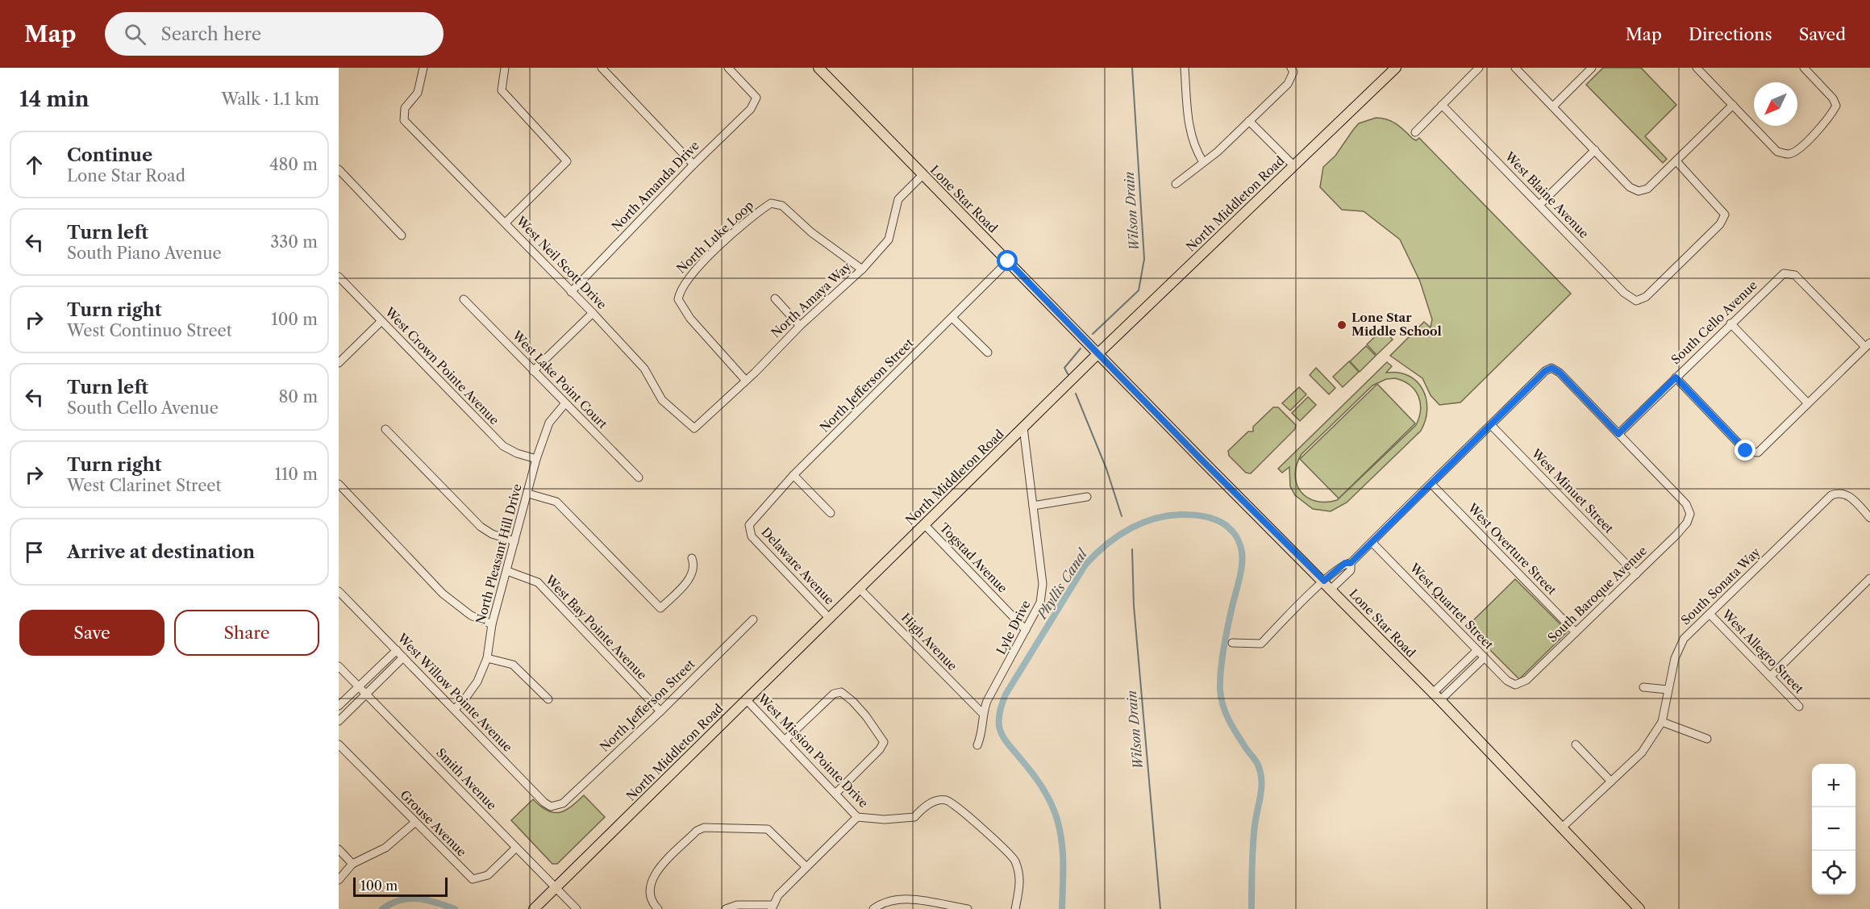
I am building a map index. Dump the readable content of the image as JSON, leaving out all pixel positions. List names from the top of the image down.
{
  "streets": {
    "main road": ["Lone Star Road", "North Middleton Road"],
    "street": [
      "North Amanda Drive",
      "West Blaine Avenue",
      "North Luke Loop",
      "West Neil Scott Drive",
      "North Amaya Way",
      "South Cello Avenue",
      "West Crown Pointe Avenue",
      "West Lake Point Court",
      "North Jefferson Street",
      "West Minuet Street",
      "West Overture Street",
      "North Pleasant Hill Drive",
      "Togstad Avenue",
      "Delaware Avenue",
      "South Sonata Way",
      "South Baroque Avenue",
      "West Quartet Street",
      "West Bay Pointe Avenue",
      "Lyle Drive",
      "High Avenue",
      "West Allegro Street",
      "West Willow Pointe Avenue",
      "West Mission Pointe Drive",
      "Smith Avenue",
      "Grouse Avenue"
    ]
  },
  "crossings": [
    ["North Amanda Drive", "West Neil Scott Drive"],
    ["Lone Star Road", "North Middleton Road"],
    ["Lone Star Road", "North Amaya Way"],
    ["Lone Star Road", "North Jefferson Street"],
    ["Lone Star Road", "South Sonata Way"],
    ["North Middleton Road", "Togstad Avenue"],
    ["North Middleton Road", "Delaware Avenue"],
    ["North Middleton Road", "Lyle Drive"],
    ["North Middleton Road", "High Avenue"],
    ["North Middleton Road", "West Mission Pointe Drive"],
    ["North Middleton Road", "Smith Avenue"],
    ["North Luke Loop", "North Amaya Way"],
    ["West Neil Scott Drive", "North Amaya Way"],
    ["South Cello Avenue", "South Baroque Avenue"],
    ["West Crown Pointe Avenue", "North Pleasant Hill Drive"],
    ["West Lake Point Court", "North Pleasant Hill Drive"],
    ["North Jefferson Street", "Delaware Avenue"],
    ["North Jefferson Street", "West Bay Pointe Avenue"],
    ["North Jefferson Street", "West Willow Pointe Avenue"],
    ["West Minuet Street", "South Baroque Avenue"],
    ["West Overture Street", "South Baroque Avenue"],
    ["North Pleasant Hill Drive", "West Bay Pointe Avenue"],
    ["North Pleasant Hill Drive", "West Willow Pointe Avenue"],
    ["Togstad Avenue", "Lyle Drive"],
    ["South Sonata Way", "West Allegro Street"],
    ["South Baroque Avenue", "West Quartet Street"],
    ["Lyle Drive", "High Avenue"],
    ["Smith Avenue", "Grouse Avenue"]
  ],
  "water": ["Wilson Drain", "Phyllis Canal"],
  "places": ["Lone Star Middle School"],
  "scale_bar": "100 m",
  "north": "bottom left",
  "page": {
    "header": "Map",
    "search": "Search here",
    "nav": ["Map", "Directions", "Saved"],
    "heading": ["14 min", "Walk · 1.1 km"],
    "list": [
      ["Continue", "Lone Star Road", "480 m"],
      ["Turn left", "South Piano Avenue", "330 m"],
      ["Turn right", "West Continuo Street", "100 m"],
      ["Turn left", "South Cello Avenue", "80 m"],
      ["Turn right", "West Clarinet Street", "110 m"],
      "Arrive at destination"
    ],
    "buttons": ["Save", "Share"],
    "map_buttons": ["+", "−"],
    "scale": "100 m"
  }
}
